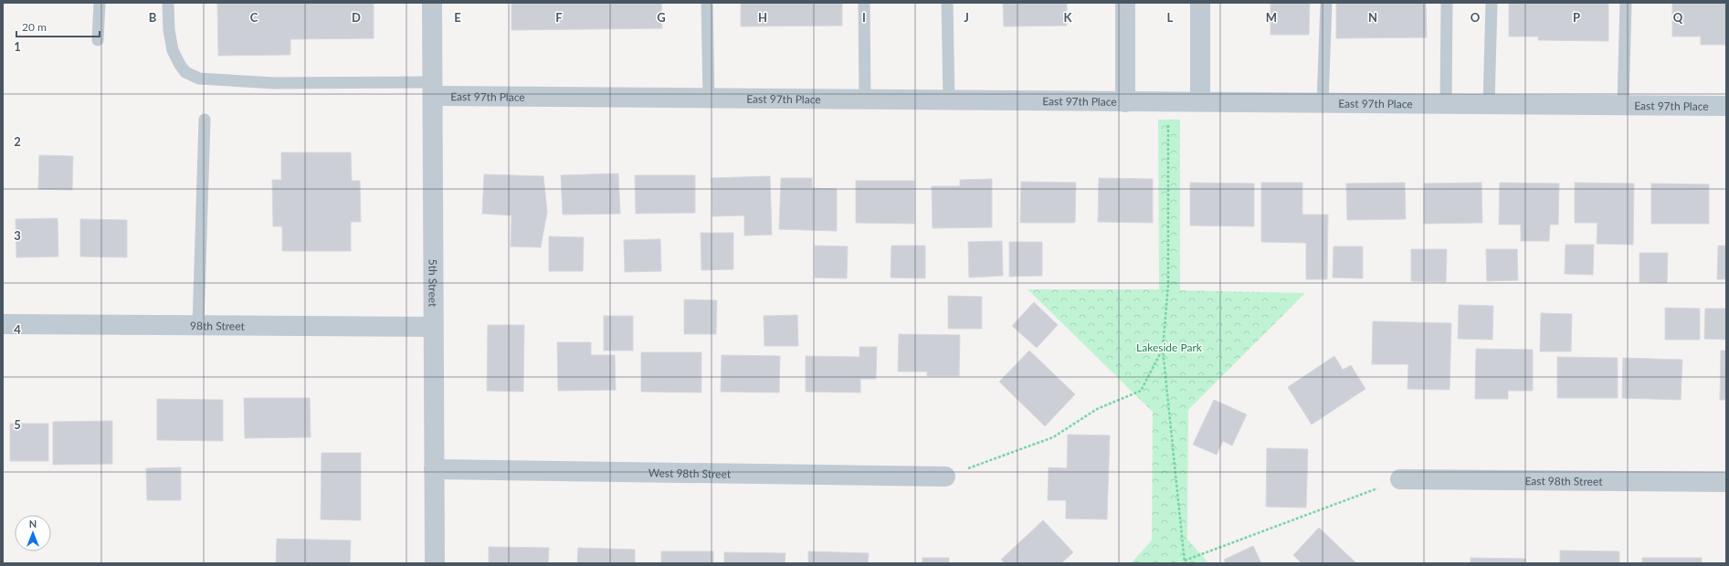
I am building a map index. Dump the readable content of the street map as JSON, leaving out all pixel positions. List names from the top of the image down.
{
  "streets": {
    "street": [
      "East 97th Place",
      "5th Street",
      "98th Street",
      "West 98th Street",
      "East 98th Street"
    ]
  },
  "crossings": [
    ["East 97th Place", "5th Street"],
    ["5th Street", "98th Street"],
    ["5th Street", "West 98th Street"]
  ],
  "parks": ["Lakeside Park"],
  "scale_bar": "20 m",
  "north": "top",
  "grid": {
    "columns": [
      "B",
      "C",
      "D",
      "E",
      "F",
      "G",
      "H",
      "I",
      "J",
      "K",
      "L",
      "M",
      "N",
      "O",
      "P",
      "Q"
    ],
    "rows": [
      "1",
      "2",
      "3",
      "4",
      "5"
    ]
  }
}
